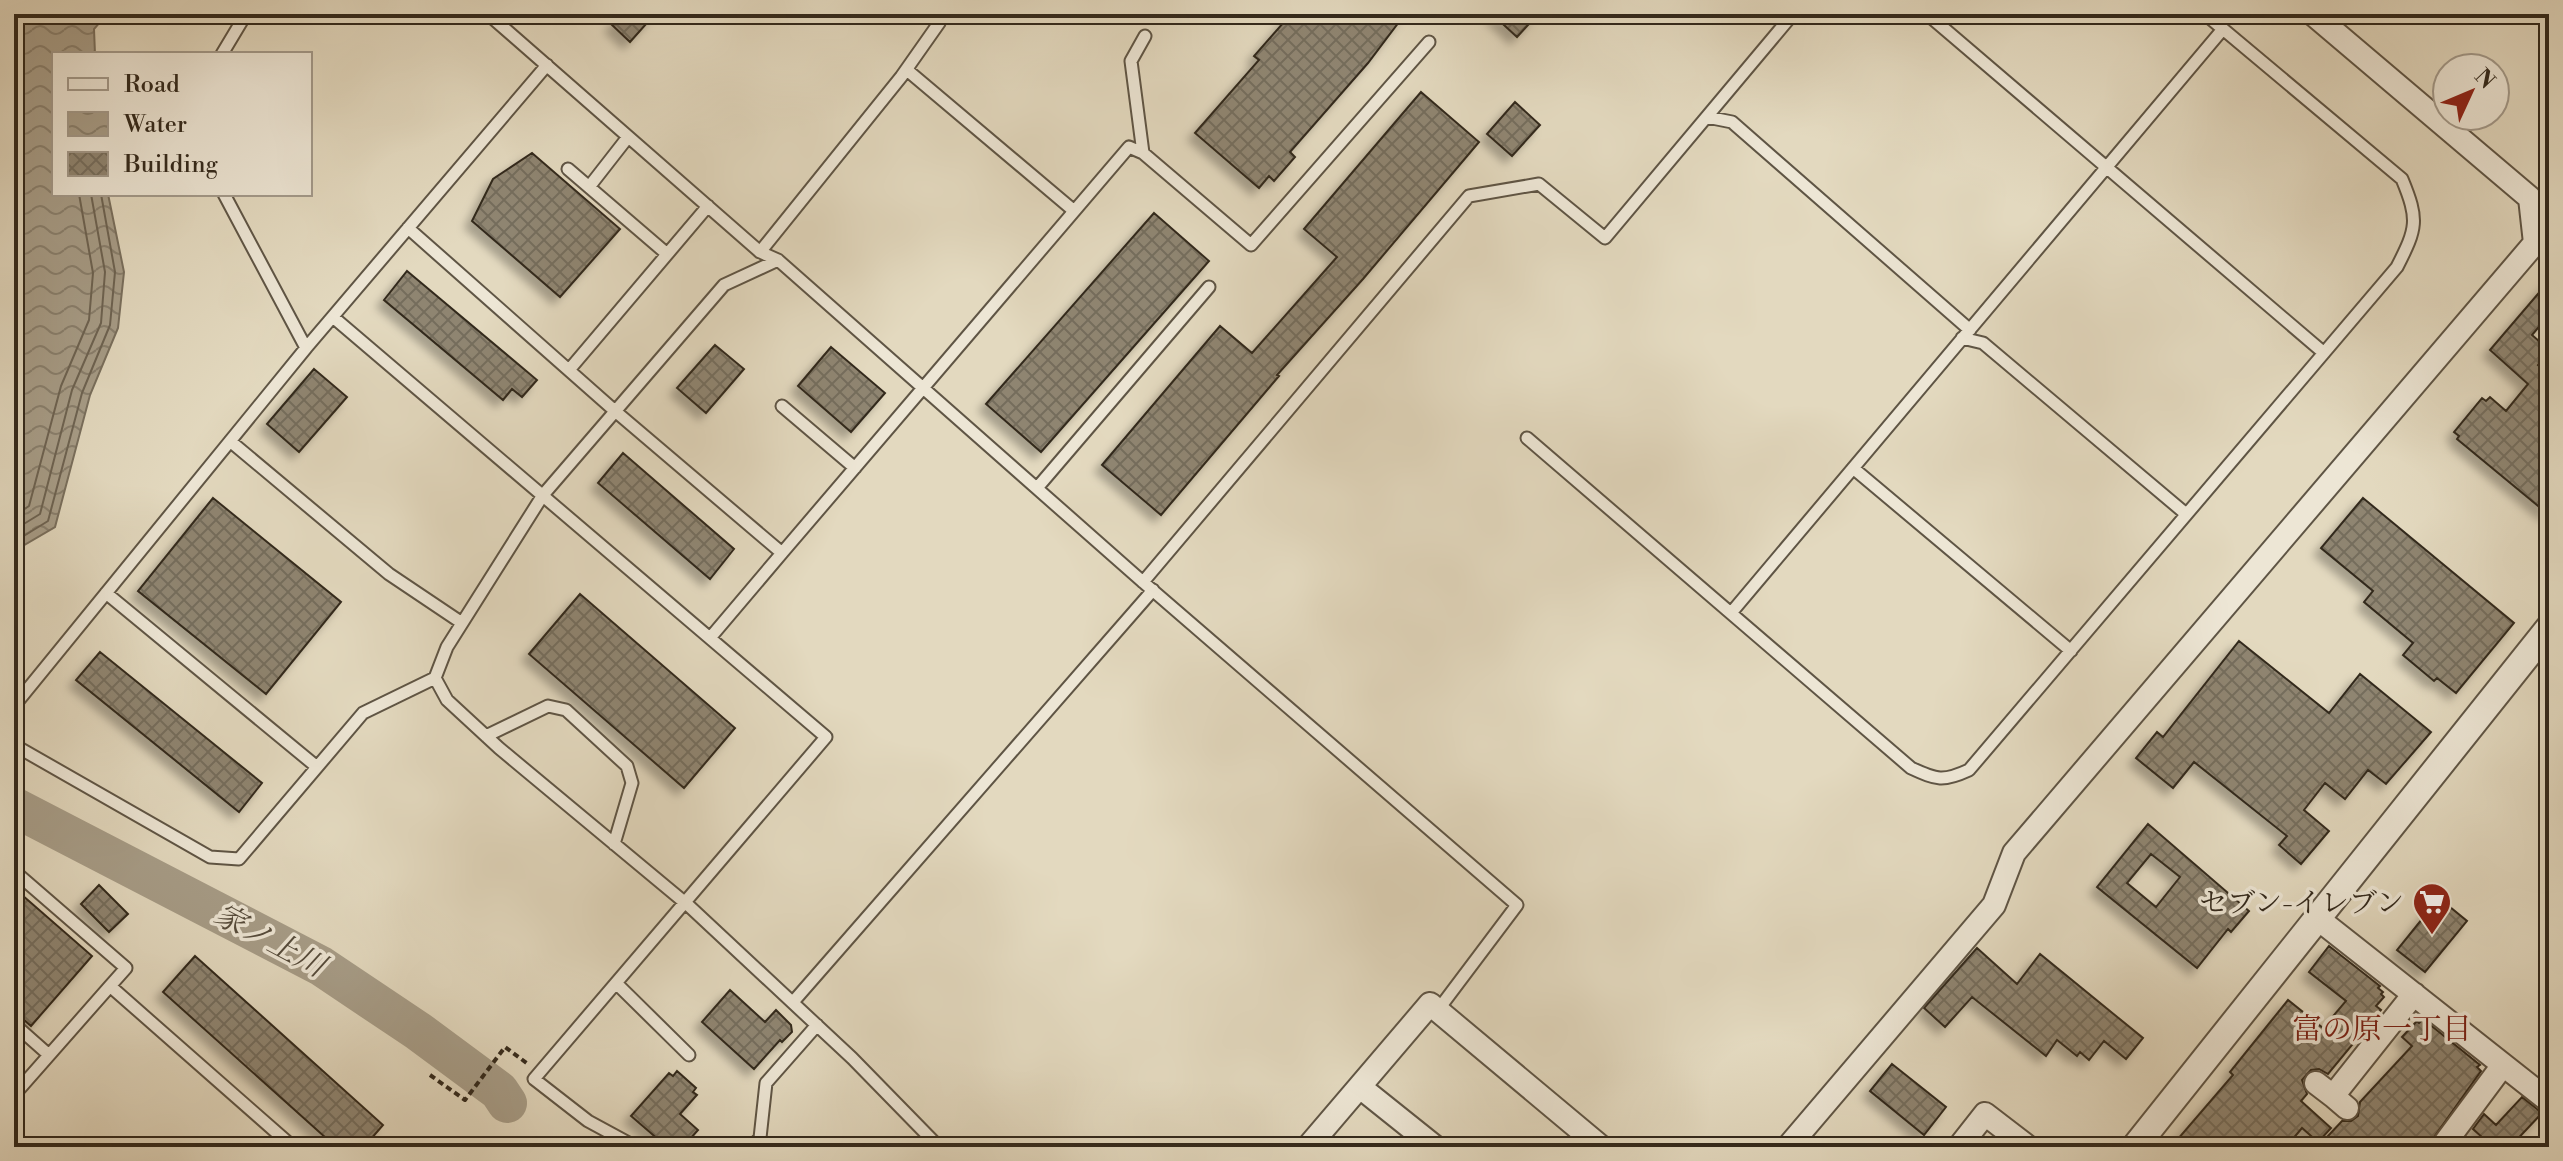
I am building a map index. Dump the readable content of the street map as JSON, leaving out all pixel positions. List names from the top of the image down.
{
  "districts": ["富の原一丁目"],
  "water": ["家ノ上川"],
  "places": {
    "supermarket": ["セブン-イレブン"]
  },
  "legend": ["Road", "Water", "Building"],
  "north": "top right"
}
